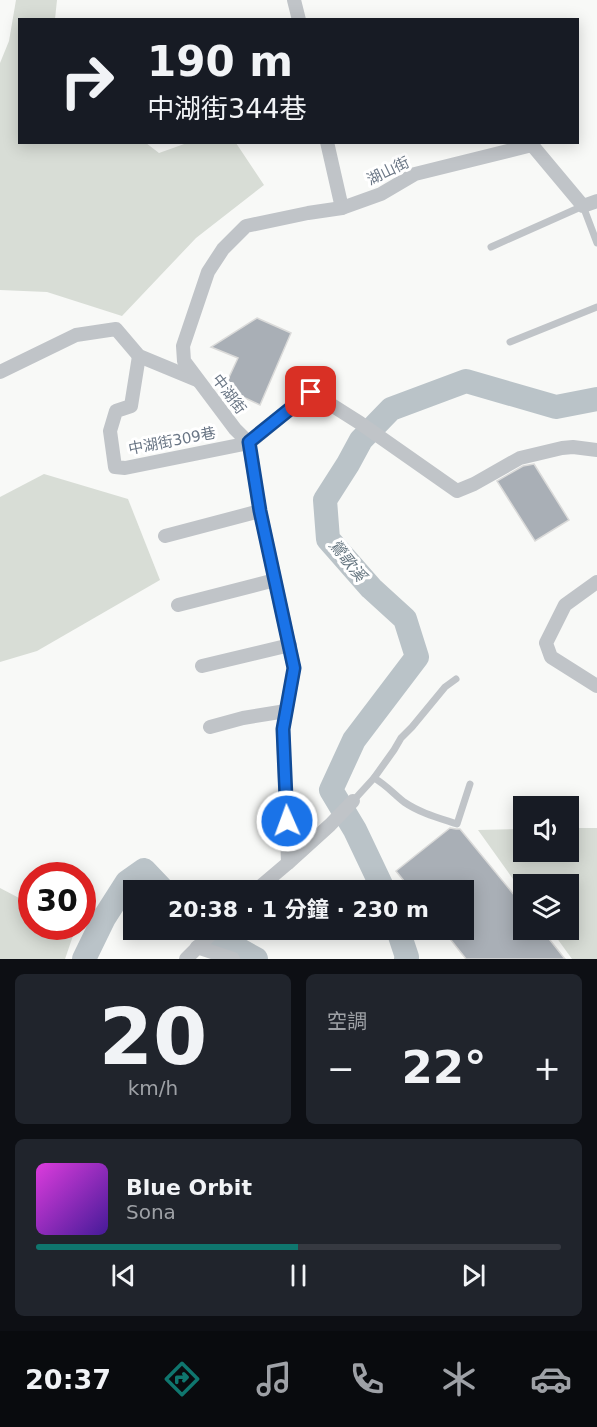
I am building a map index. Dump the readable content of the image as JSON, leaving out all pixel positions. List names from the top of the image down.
{
  "streets": {
    "street": ["湖山街", "中湖街", "中湖街309巷"]
  },
  "crossings": [
    ["湖山街", "中湖街"],
    ["中湖街", "中湖街309巷"]
  ],
  "water": ["鶯歌溪"],
  "page": {
    "turn": ["190 m", "中湖街344巷"],
    "limit": "30",
    "trip": "20:38 · 1 分鐘 · 230 m",
    "tile": [
      ["20", "km/h"],
      "空調"
    ],
    "heat": ["−", "22°", "+"],
    "song": ["Blue Orbit", "Sona"],
    "tabs": "20:37"
  }
}
